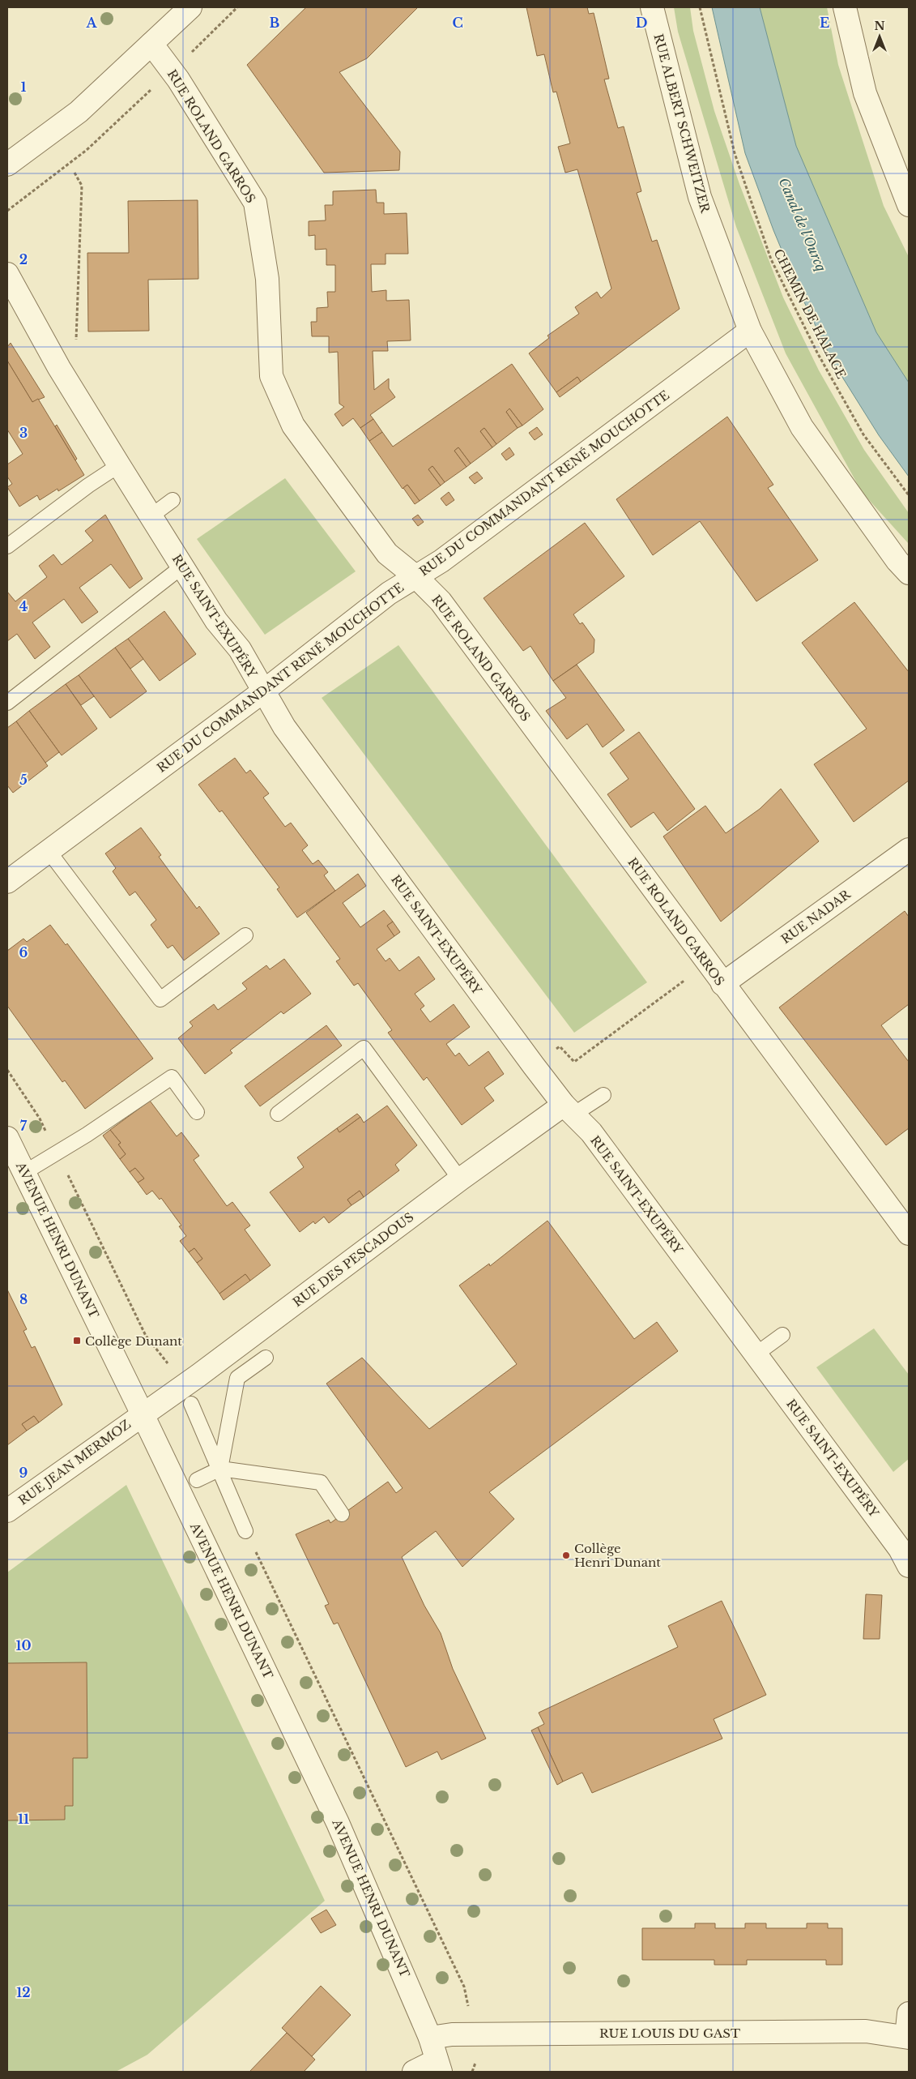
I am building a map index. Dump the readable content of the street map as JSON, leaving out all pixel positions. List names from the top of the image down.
{
  "streets": {
    "street": [
      "RUE ALBERT SCHWEITZER",
      "RUE ROLAND GARROS",
      "RUE DU COMMANDANT RENÉ MOUCHOTTE",
      "RUE SAINT-EXUPÉRY",
      "RUE NADAR",
      "AVENUE HENRI DUNANT",
      "RUE DES PESCADOUS",
      "RUE JEAN MERMOZ",
      "RUE LOUIS DU GAST"
    ],
    "path": ["CHEMIN DE HALAGE"]
  },
  "crossings": [
    ["RUE ALBERT SCHWEITZER", "RUE DU COMMANDANT RENÉ MOUCHOTTE"],
    ["RUE ROLAND GARROS", "RUE DU COMMANDANT RENÉ MOUCHOTTE"],
    ["RUE ROLAND GARROS", "RUE NADAR"],
    ["RUE DU COMMANDANT RENÉ MOUCHOTTE", "RUE SAINT-EXUPÉRY"],
    ["RUE SAINT-EXUPÉRY", "RUE DES PESCADOUS"],
    ["AVENUE HENRI DUNANT", "RUE DES PESCADOUS"],
    ["AVENUE HENRI DUNANT", "RUE JEAN MERMOZ"],
    ["AVENUE HENRI DUNANT", "RUE LOUIS DU GAST"],
    ["RUE DES PESCADOUS", "RUE JEAN MERMOZ"]
  ],
  "water": ["Canal de l'Ourcq"],
  "places": {
    "transit": ["Collège Dunant"],
    "other": ["Collège Henri Dunant"]
  },
  "north": "top",
  "grid": {
    "columns": [
      "A",
      "B",
      "C",
      "D",
      "E"
    ],
    "rows": [
      "1",
      "2",
      "3",
      "4",
      "5",
      "6",
      "7",
      "8",
      "9",
      "10",
      "11",
      "12"
    ]
  }
}
